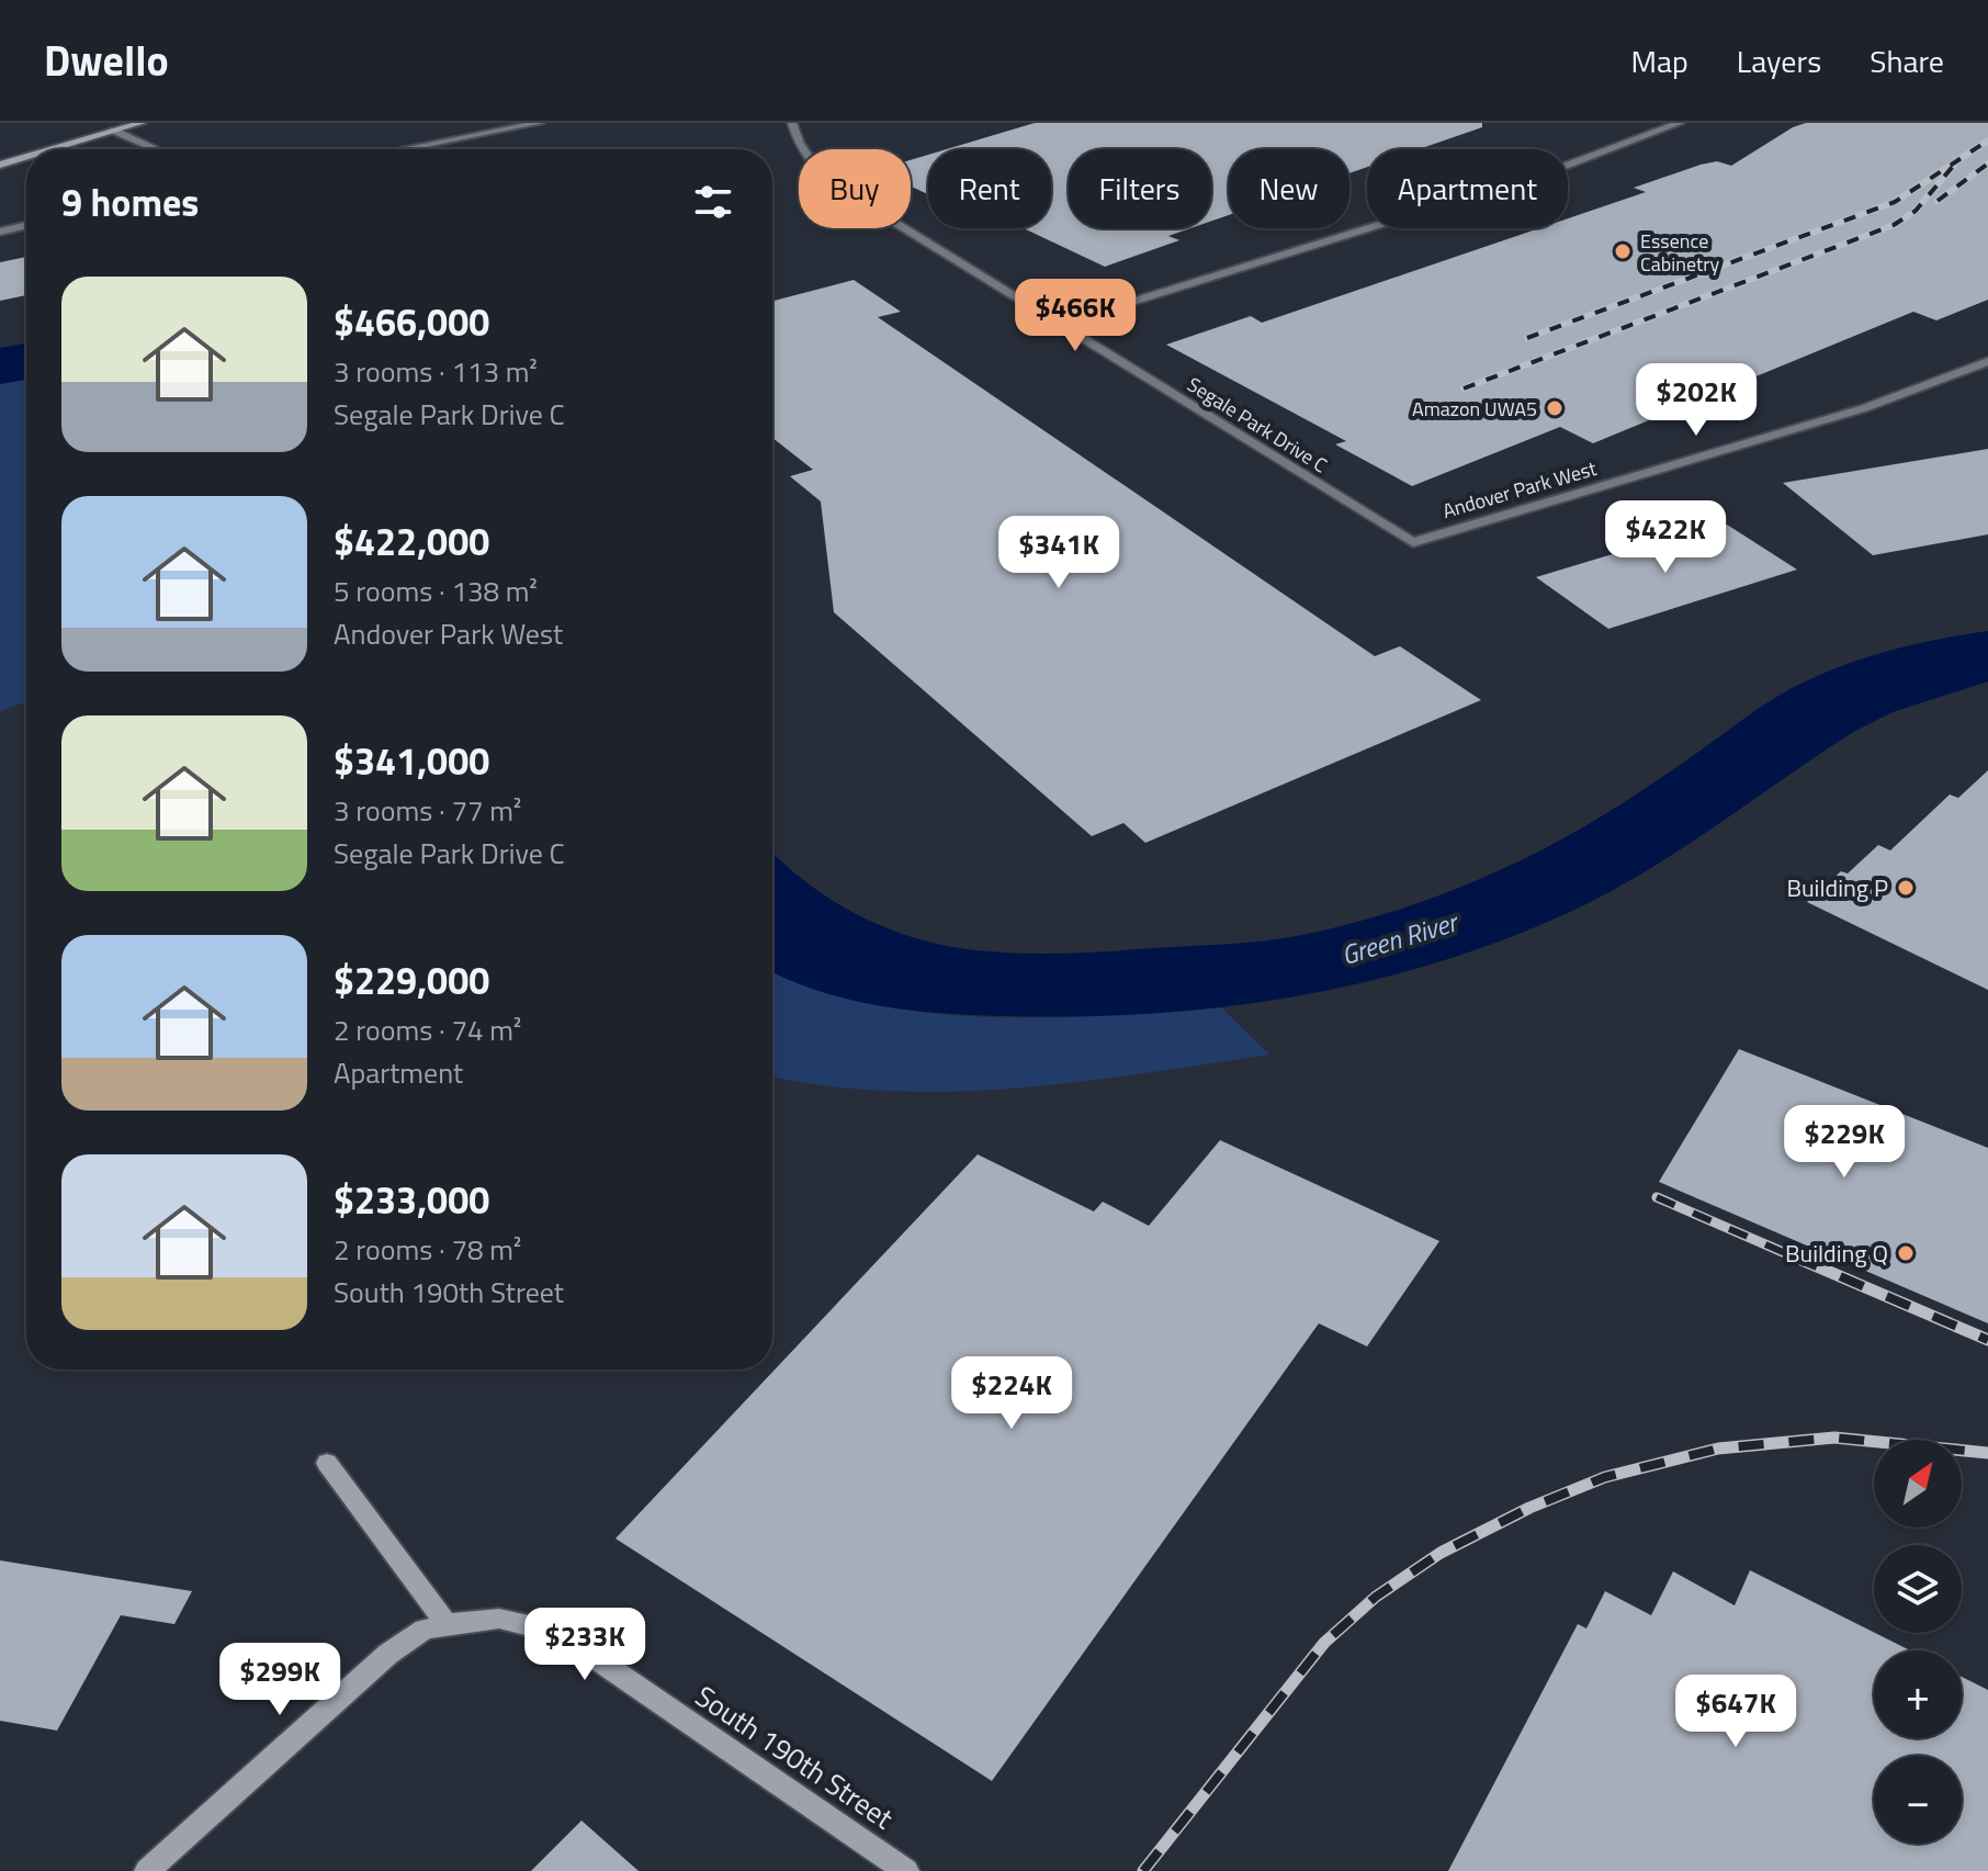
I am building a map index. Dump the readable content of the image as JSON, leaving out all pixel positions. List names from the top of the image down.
{
  "streets": {
    "street": ["Segale Park Drive C", "Andover Park West", "South 190th Street"]
  },
  "crossings": [
    ["Segale Park Drive C", "Andover Park West"]
  ],
  "water": ["Green River"],
  "places": [
    "Essence Cabinetry",
    "Amazon UWA5",
    "Building P",
    "Building Q"
  ],
  "north": "top right",
  "page": {
    "header": "Dwello",
    "nav": ["Map", "Layers", "Share"],
    "chip": [
      "Buy",
      "Rent",
      "Filters",
      "New",
      "Apartment"
    ],
    "heading": "9 homes",
    "list": [
      {
        "name": "$466,000",
        "note": "3 rooms · 113 m² · Segale Park Drive C"
      },
      {
        "name": "$422,000",
        "note": "5 rooms · 138 m² · Andover Park West"
      },
      {
        "name": "$341,000",
        "note": "3 rooms · 77 m² · Segale Park Drive C"
      },
      {
        "name": "$229,000",
        "note": "2 rooms · 74 m² · Apartment"
      },
      {
        "name": "$233,000",
        "note": "2 rooms · 78 m² · South 190th Street"
      }
    ],
    "price": [
      "$466K",
      "$202K",
      "$422K",
      "$341K",
      "$229K",
      "$224K",
      "$233K",
      "$299K",
      "$647K"
    ],
    "map_buttons": ["+", "−"]
  }
}
